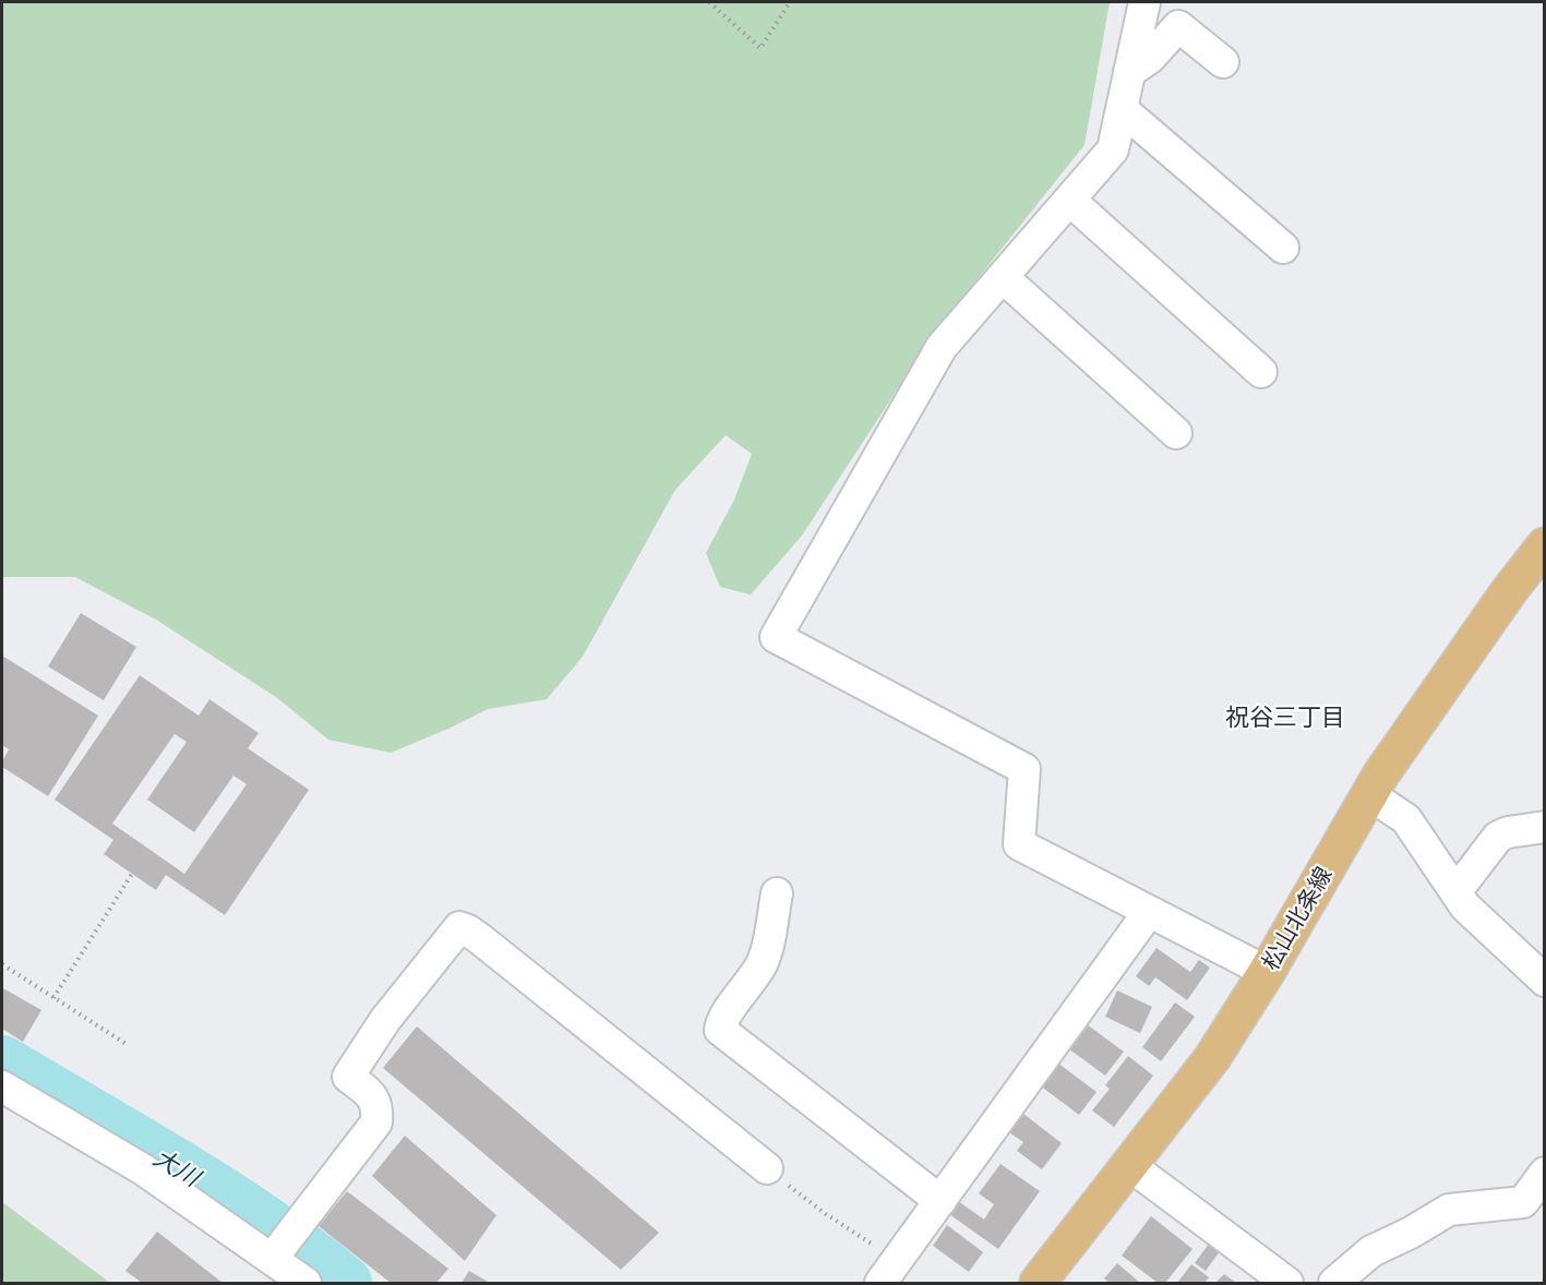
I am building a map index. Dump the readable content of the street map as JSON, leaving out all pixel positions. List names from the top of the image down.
{
  "streets": {
    "main road": ["松山北条線"]
  },
  "districts": ["祝谷三丁目"],
  "water": ["大川"]
}
